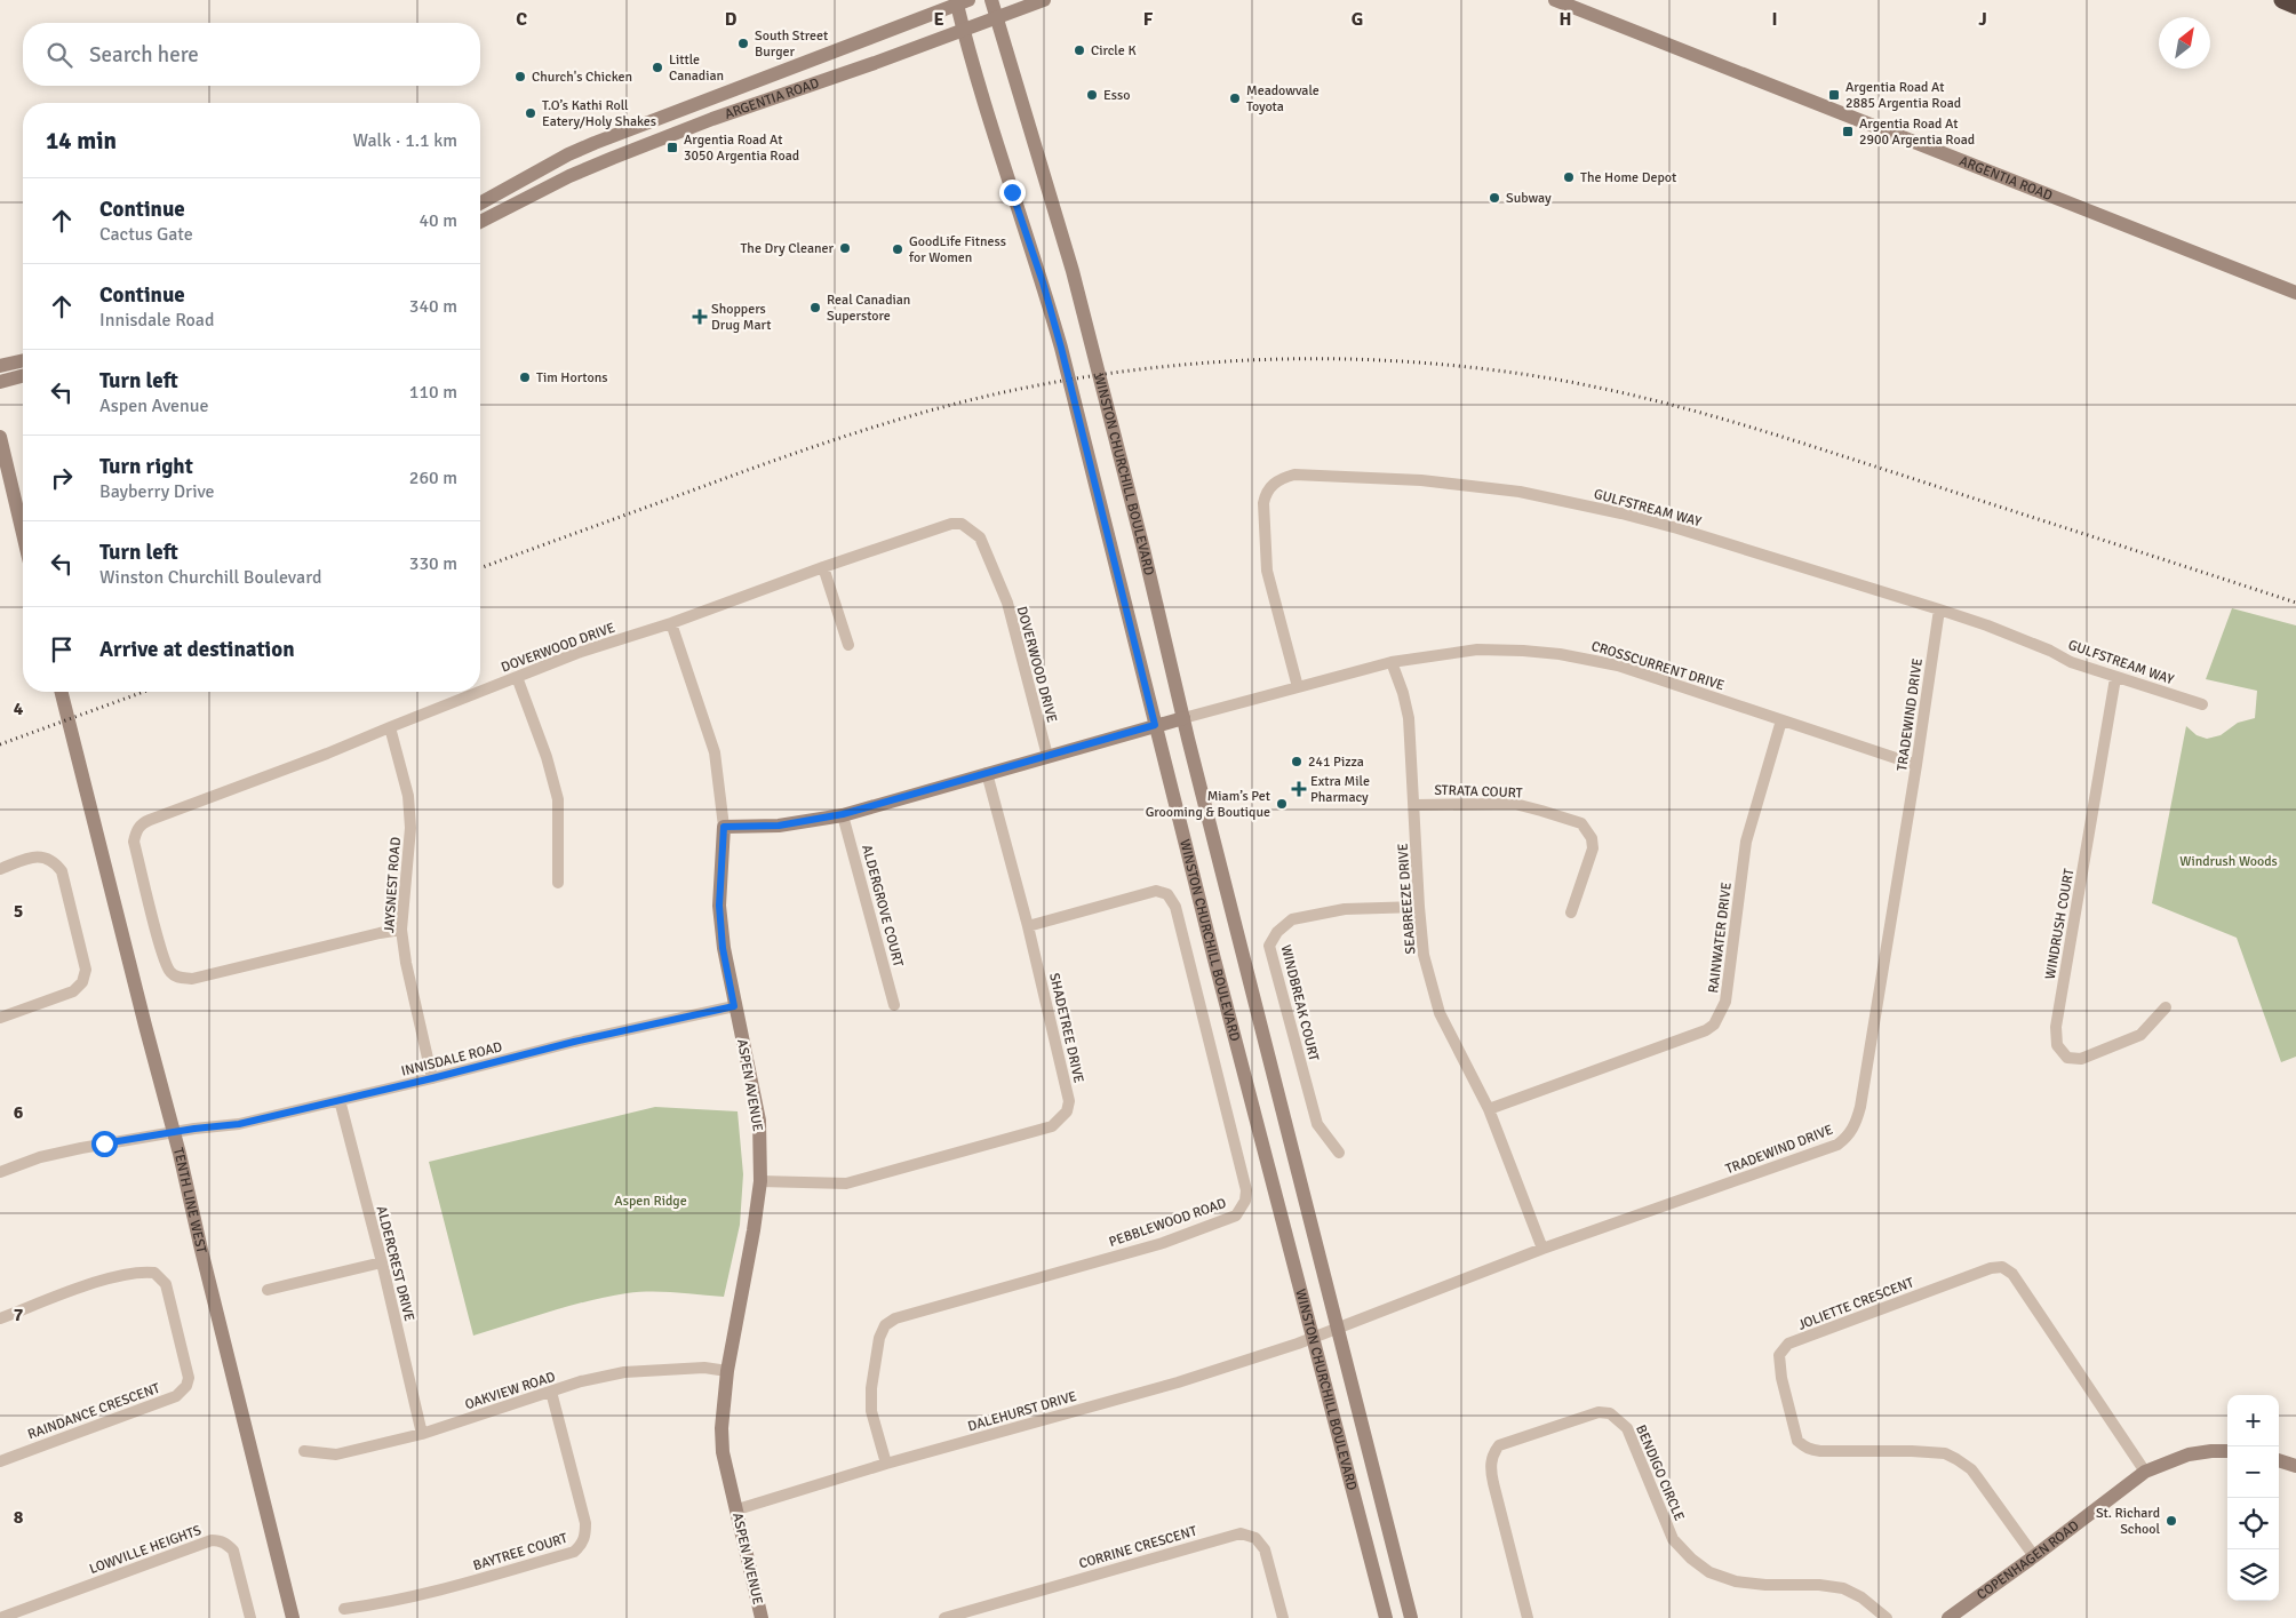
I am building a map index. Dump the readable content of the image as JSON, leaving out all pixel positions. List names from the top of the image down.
{
  "streets": {
    "street": [
      "ARGENTIA ROAD",
      "WINSTON CHURCHILL BOULEVARD",
      "GULFSTREAM WAY",
      "DOVERWOOD DRIVE",
      "CROSSCURRENT DRIVE",
      "TRADEWIND DRIVE",
      "STRATA COURT",
      "JAYSNEST ROAD",
      "SEABREEZE DRIVE",
      "ALDERGROVE COURT",
      "WINDRUSH COURT",
      "RAINWATER DRIVE",
      "WINDBREAK COURT",
      "SHADETREE DRIVE",
      "INNISDALE ROAD",
      "ASPEN AVENUE",
      "TENTH LINE WEST",
      "PEBBLEWOOD ROAD",
      "ALDERCREST DRIVE",
      "JOLIETTE CRESCENT",
      "OAKVIEW ROAD",
      "RAINDANCE CRESCENT",
      "DALEHURST DRIVE",
      "BENDIGO CIRCLE",
      "CORRINE CRESCENT",
      "LOWVILLE HEIGHTS",
      "BAYTREE COURT",
      "COPENHAGEN ROAD"
    ]
  },
  "crossings": [
    ["ARGENTIA ROAD", "WINSTON CHURCHILL BOULEVARD"],
    ["WINSTON CHURCHILL BOULEVARD", "CROSSCURRENT DRIVE"],
    ["WINSTON CHURCHILL BOULEVARD", "TRADEWIND DRIVE"],
    ["WINSTON CHURCHILL BOULEVARD", "DALEHURST DRIVE"],
    ["GULFSTREAM WAY", "CROSSCURRENT DRIVE"],
    ["GULFSTREAM WAY", "TRADEWIND DRIVE"],
    ["GULFSTREAM WAY", "WINDRUSH COURT"],
    ["DOVERWOOD DRIVE", "JAYSNEST ROAD"],
    ["DOVERWOOD DRIVE", "ASPEN AVENUE"],
    ["CROSSCURRENT DRIVE", "TRADEWIND DRIVE"],
    ["CROSSCURRENT DRIVE", "SEABREEZE DRIVE"],
    ["CROSSCURRENT DRIVE", "RAINWATER DRIVE"],
    ["TRADEWIND DRIVE", "SEABREEZE DRIVE"],
    ["TRADEWIND DRIVE", "DALEHURST DRIVE"],
    ["STRATA COURT", "SEABREEZE DRIVE"],
    ["JAYSNEST ROAD", "INNISDALE ROAD"],
    ["SEABREEZE DRIVE", "RAINWATER DRIVE"],
    ["SEABREEZE DRIVE", "WINDBREAK COURT"],
    ["SHADETREE DRIVE", "ASPEN AVENUE"],
    ["SHADETREE DRIVE", "PEBBLEWOOD ROAD"],
    ["INNISDALE ROAD", "ASPEN AVENUE"],
    ["INNISDALE ROAD", "TENTH LINE WEST"],
    ["INNISDALE ROAD", "ALDERCREST DRIVE"],
    ["ASPEN AVENUE", "OAKVIEW ROAD"],
    ["ASPEN AVENUE", "DALEHURST DRIVE"],
    ["PEBBLEWOOD ROAD", "DALEHURST DRIVE"],
    ["ALDERCREST DRIVE", "OAKVIEW ROAD"],
    ["JOLIETTE CRESCENT", "COPENHAGEN ROAD"],
    ["OAKVIEW ROAD", "BAYTREE COURT"]
  ],
  "parks": ["Windrush Woods", "Aspen Ridge"],
  "places": {
    "other": [
      "South Street Burger",
      "Circle K",
      "Little Canadian",
      "Church's Chicken",
      "Esso",
      "Meadowvale Toyota",
      "T.O’s Kathi Roll Eatery/Holy Shakes",
      "The Home Depot",
      "Subway",
      "The Dry Cleaner",
      "GoodLife Fitness for Women",
      "Real Canadian Superstore",
      "Tim Hortons",
      "241 Pizza",
      "Miam’s Pet Grooming & Boutique",
      "St. Richard School"
    ],
    "transit": ["Argentia Road At 2885 Argentia Road", "Argentia Road At 2900 Argentia Road", "Argentia Road At 3050 Argentia Road"],
    "health": ["Shoppers Drug Mart", "Extra Mile Pharmacy"]
  },
  "north": "top right",
  "page": {
    "search": "Search here",
    "heading": ["14 min", "Walk · 1.1 km"],
    "list": [
      ["Continue", "Cactus Gate", "40 m"],
      ["Continue", "Innisdale Road", "340 m"],
      ["Turn left", "Aspen Avenue", "110 m"],
      ["Turn right", "Bayberry Drive", "260 m"],
      ["Turn left", "Winston Churchill Boulevard", "330 m"],
      "Arrive at destination"
    ],
    "map_buttons": ["+", "−"]
  },
  "grid": {
    "columns": [
      "C",
      "D",
      "E",
      "F",
      "G",
      "H",
      "I",
      "J"
    ],
    "rows": [
      "4",
      "5",
      "6",
      "7",
      "8"
    ]
  }
}
